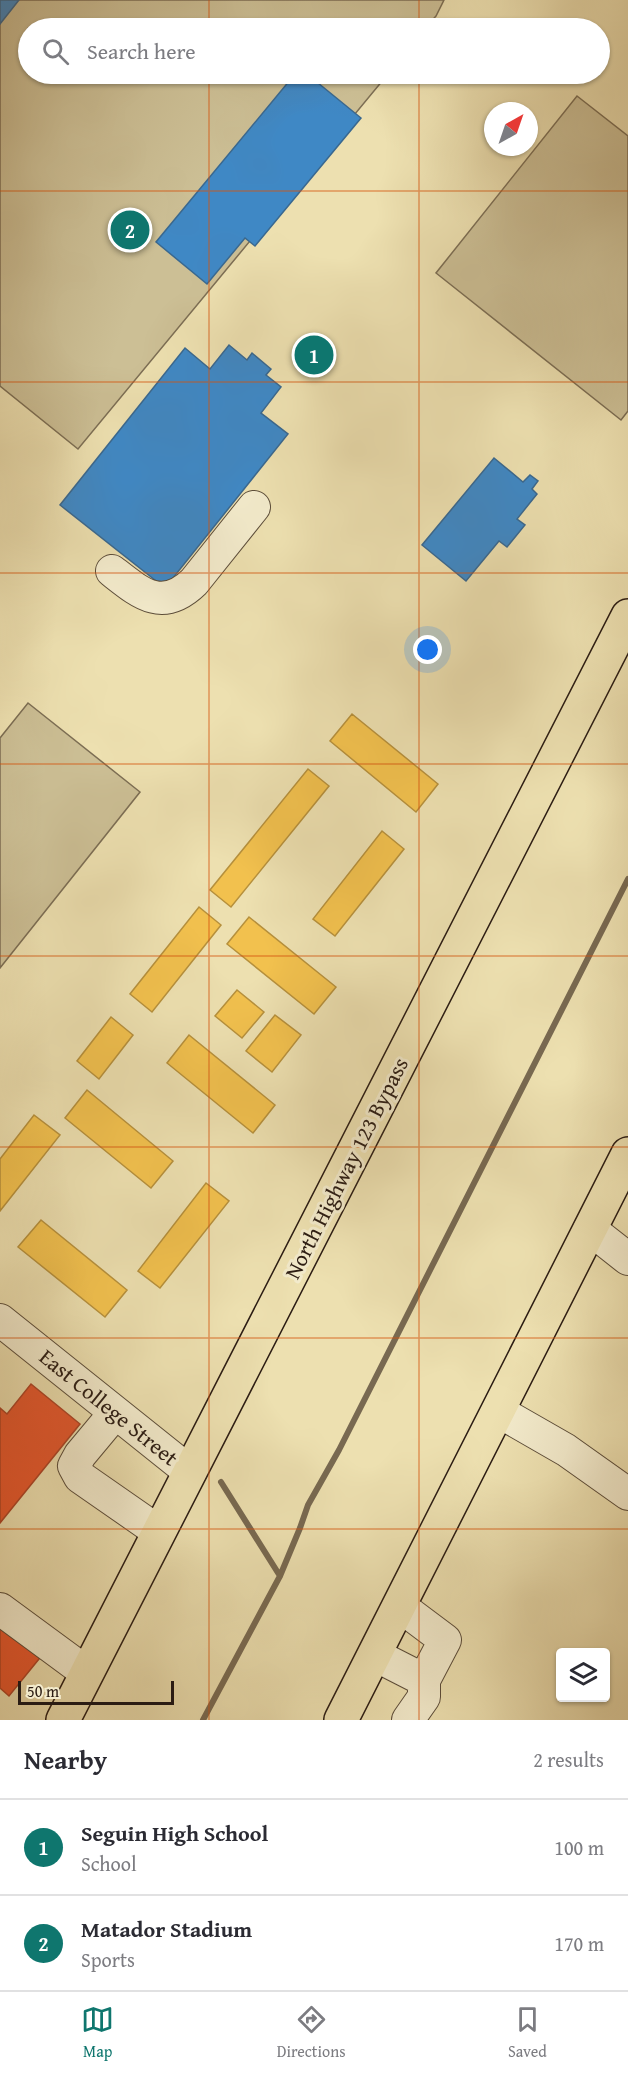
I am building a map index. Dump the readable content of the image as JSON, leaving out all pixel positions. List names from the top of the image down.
{
  "streets": {
    "main road": ["North Highway 123 Bypass"],
    "street": ["East College Street"]
  },
  "crossings": [
    ["North Highway 123 Bypass", "East College Street"]
  ],
  "scale_bar": "50 m",
  "north": "top right",
  "page": {
    "search": "Search here",
    "pins": ["2", "1"],
    "scale": "50 m",
    "heading": ["Nearby", "2 results"],
    "list": [
      {
        "mark": "1",
        "name": "Seguin High School",
        "note": "School",
        "value": "100 m"
      },
      {
        "mark": "2",
        "name": "Matador Stadium",
        "note": "Sports",
        "value": "170 m"
      }
    ],
    "nav": ["Map", "Directions", "Saved"]
  }
}
